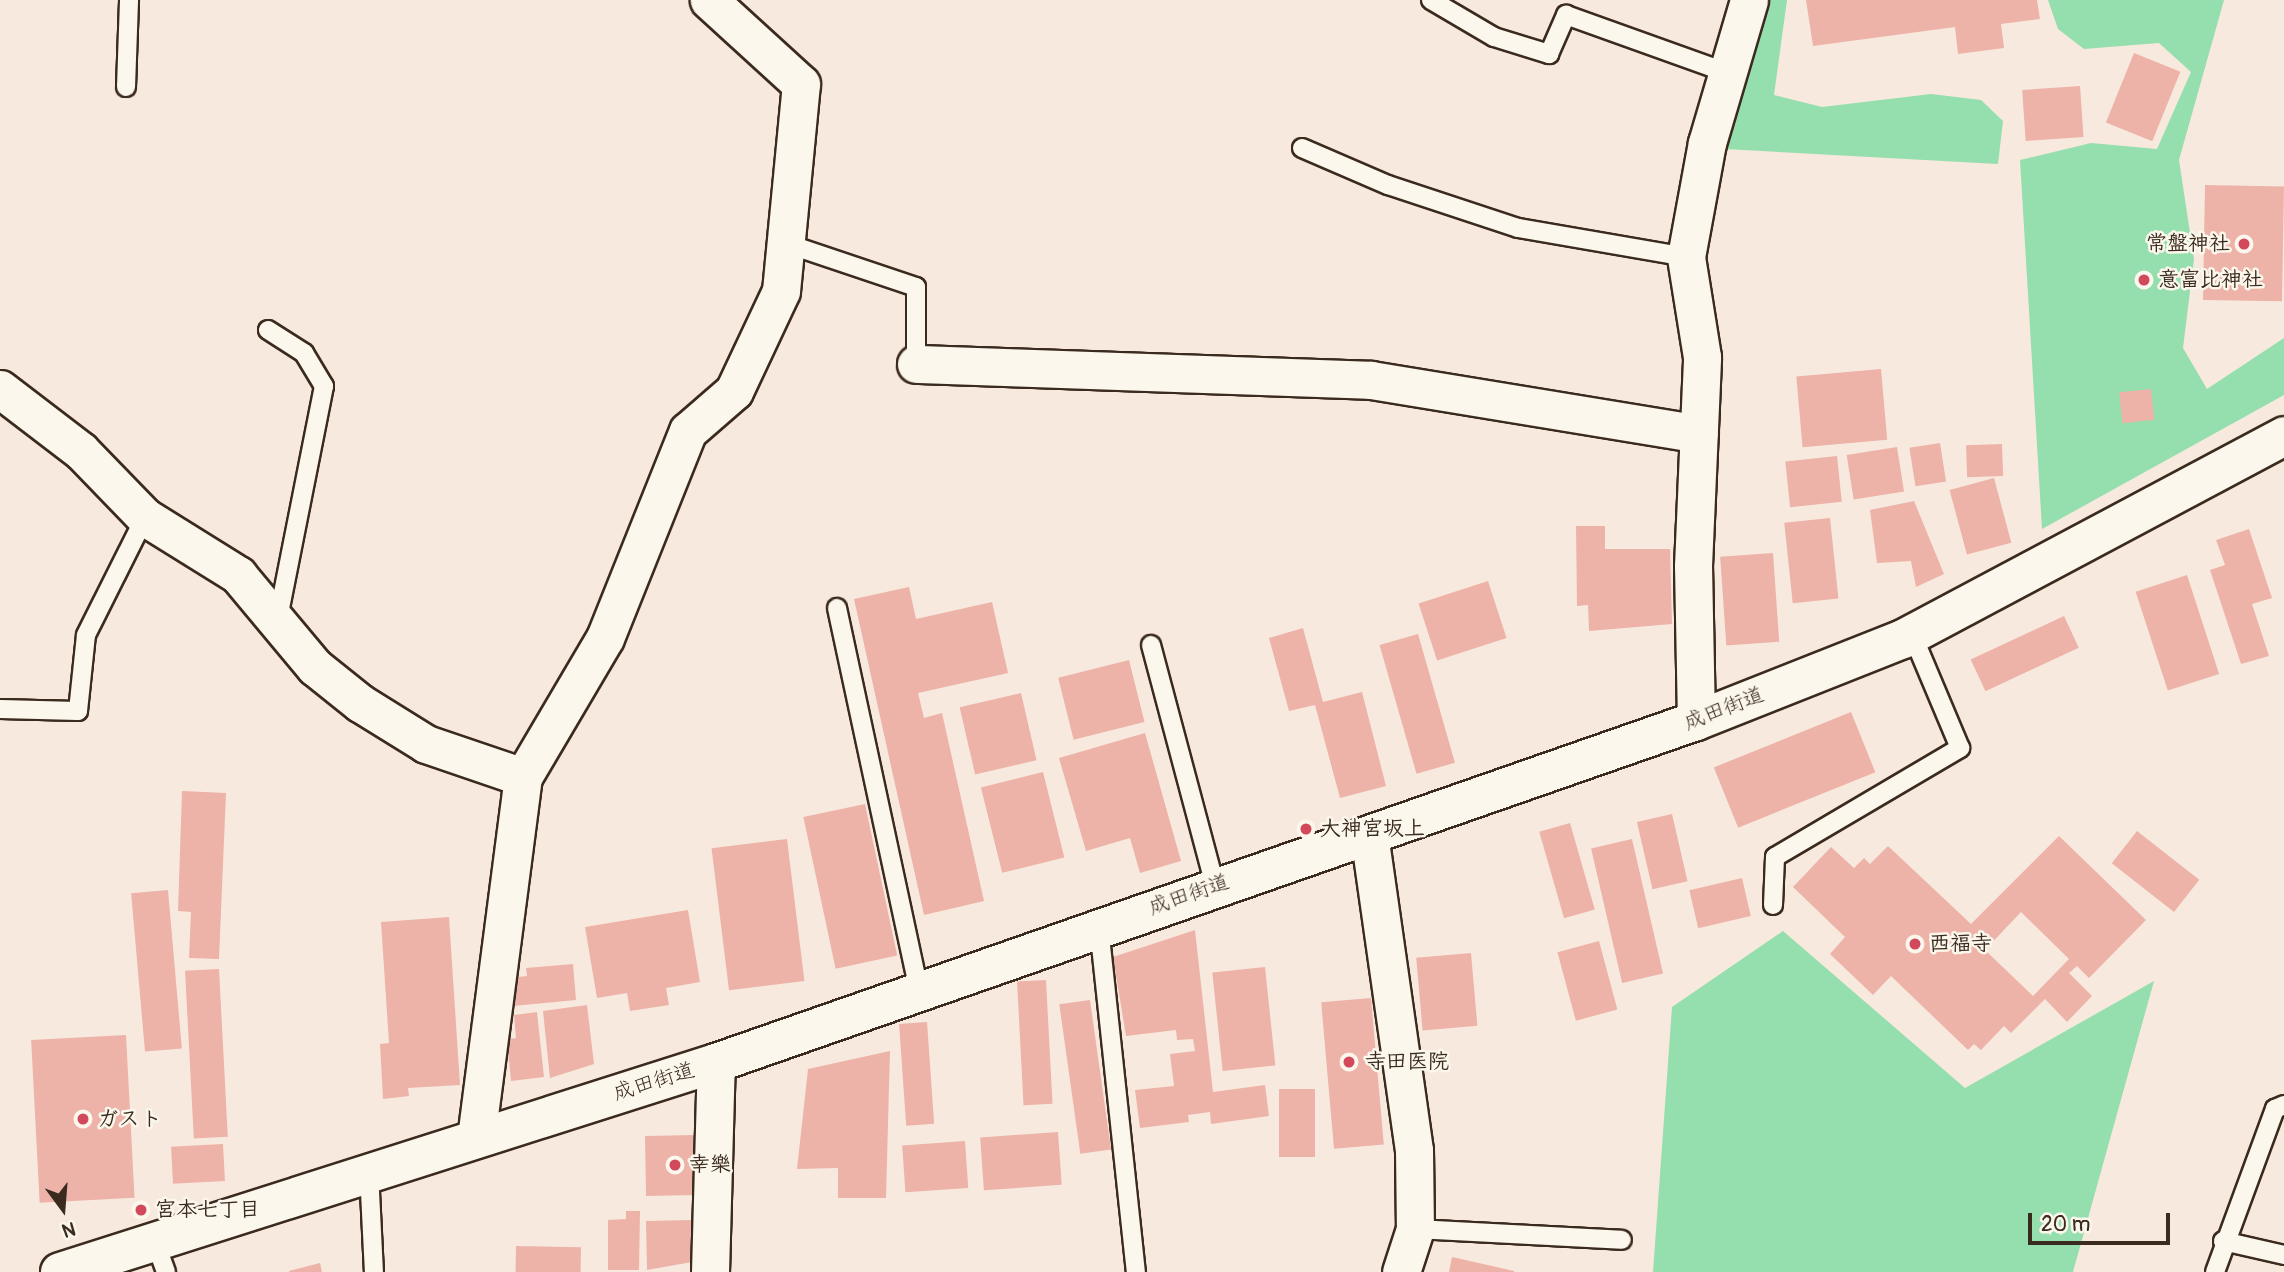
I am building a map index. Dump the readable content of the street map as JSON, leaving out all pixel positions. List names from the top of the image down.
{
  "streets": {
    "street": ["成田街道"]
  },
  "places": [
    "常盤神社",
    "意富比神社",
    "大神宮坂上",
    "西福寺",
    "寺田医院",
    "ガスト",
    "幸樂",
    "宮本七丁目"
  ],
  "scale_bar": "20 m",
  "north": "bottom"
}
